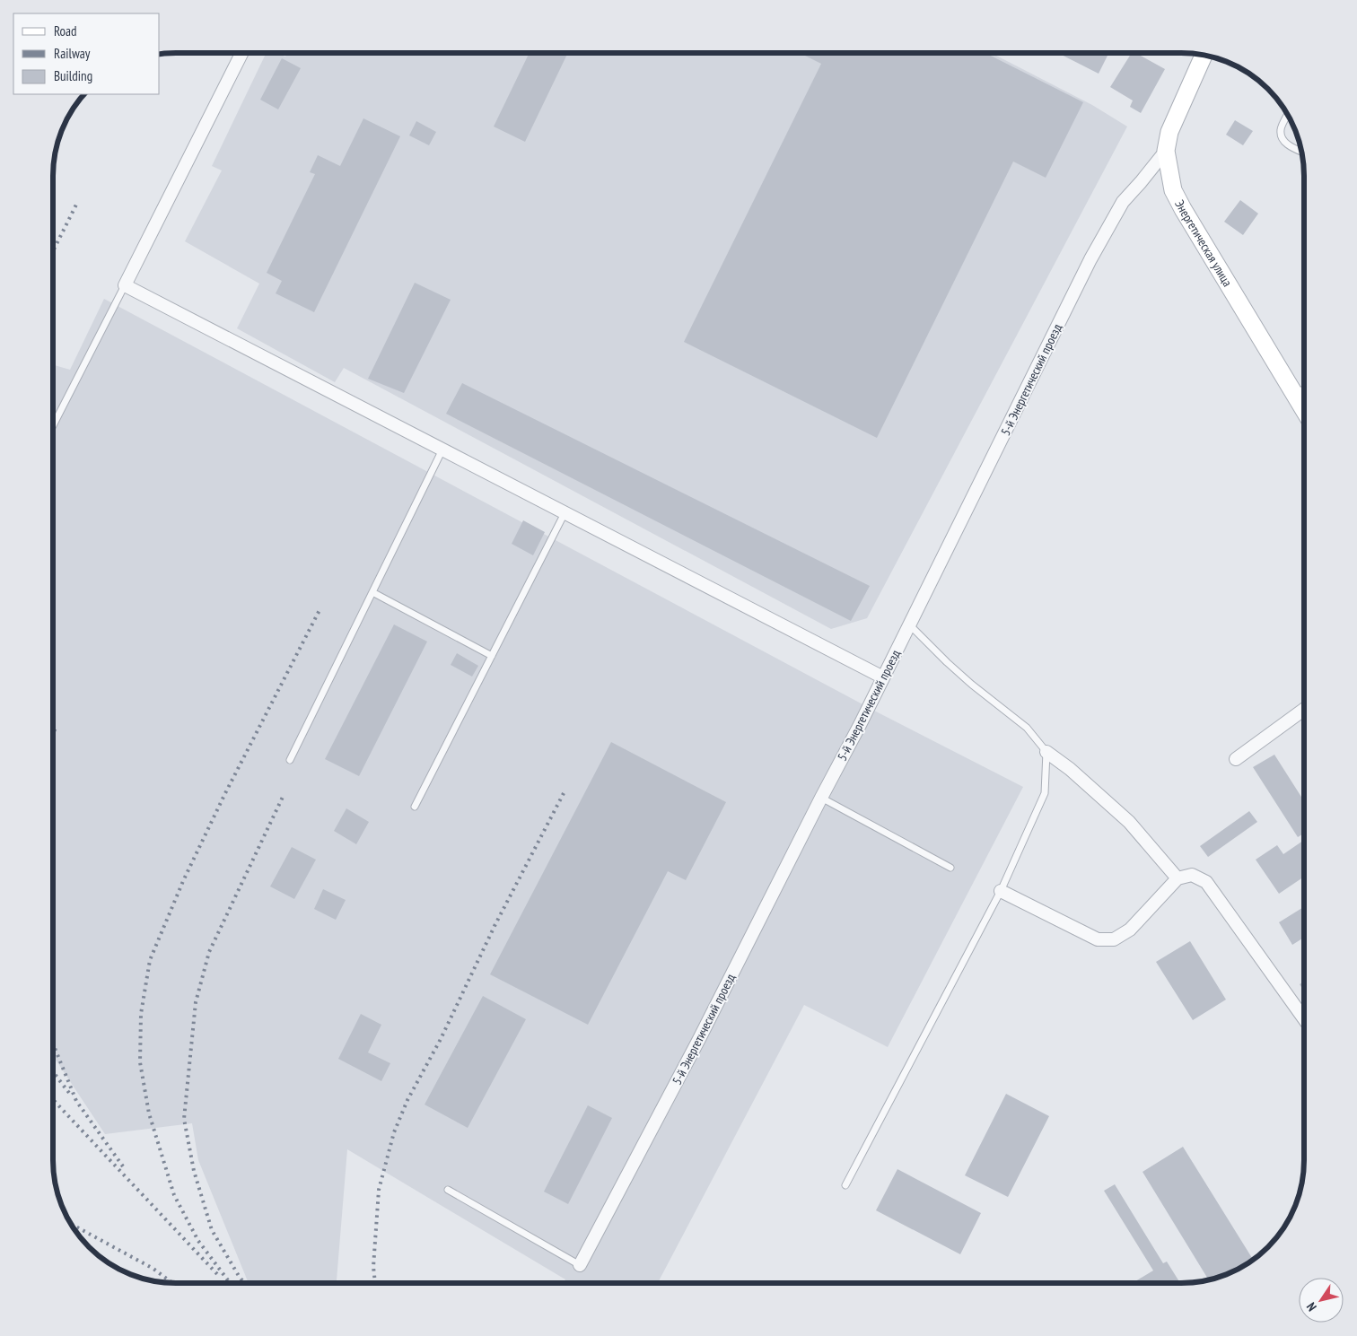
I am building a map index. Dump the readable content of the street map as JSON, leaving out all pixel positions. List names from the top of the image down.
{
  "streets": {
    "main road": ["Энергетическая улица"],
    "street": ["5-й Энергетический проезд"]
  },
  "crossings": [
    ["Энергетическая улица", "5-й Энергетический проезд"]
  ],
  "legend": ["Road", "Railway", "Building"],
  "north": "bottom left"
}
